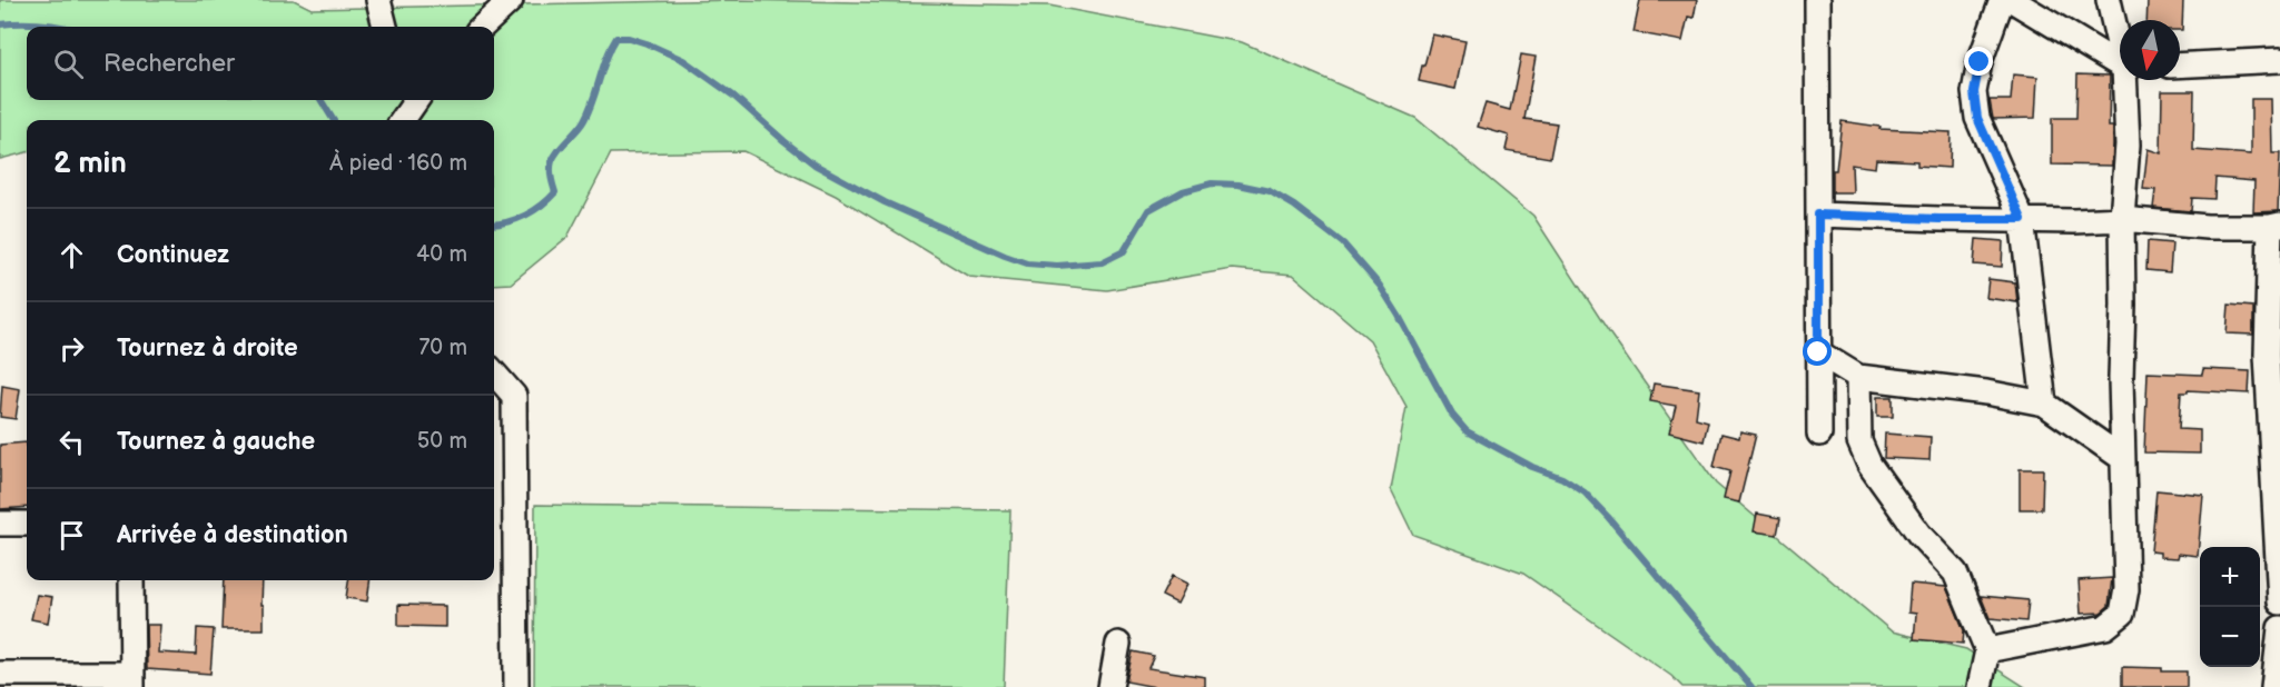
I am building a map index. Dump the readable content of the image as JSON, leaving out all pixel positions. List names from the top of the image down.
{
  "north": "bottom",
  "page": {
    "search": "Rechercher",
    "heading": ["2 min", "À pied · 160 m"],
    "list": [
      ["Continuez", "40 m"],
      ["Tournez à droite", "70 m"],
      ["Tournez à gauche", "50 m"],
      "Arrivée à destination"
    ],
    "map_buttons": ["+", "−"]
  }
}
